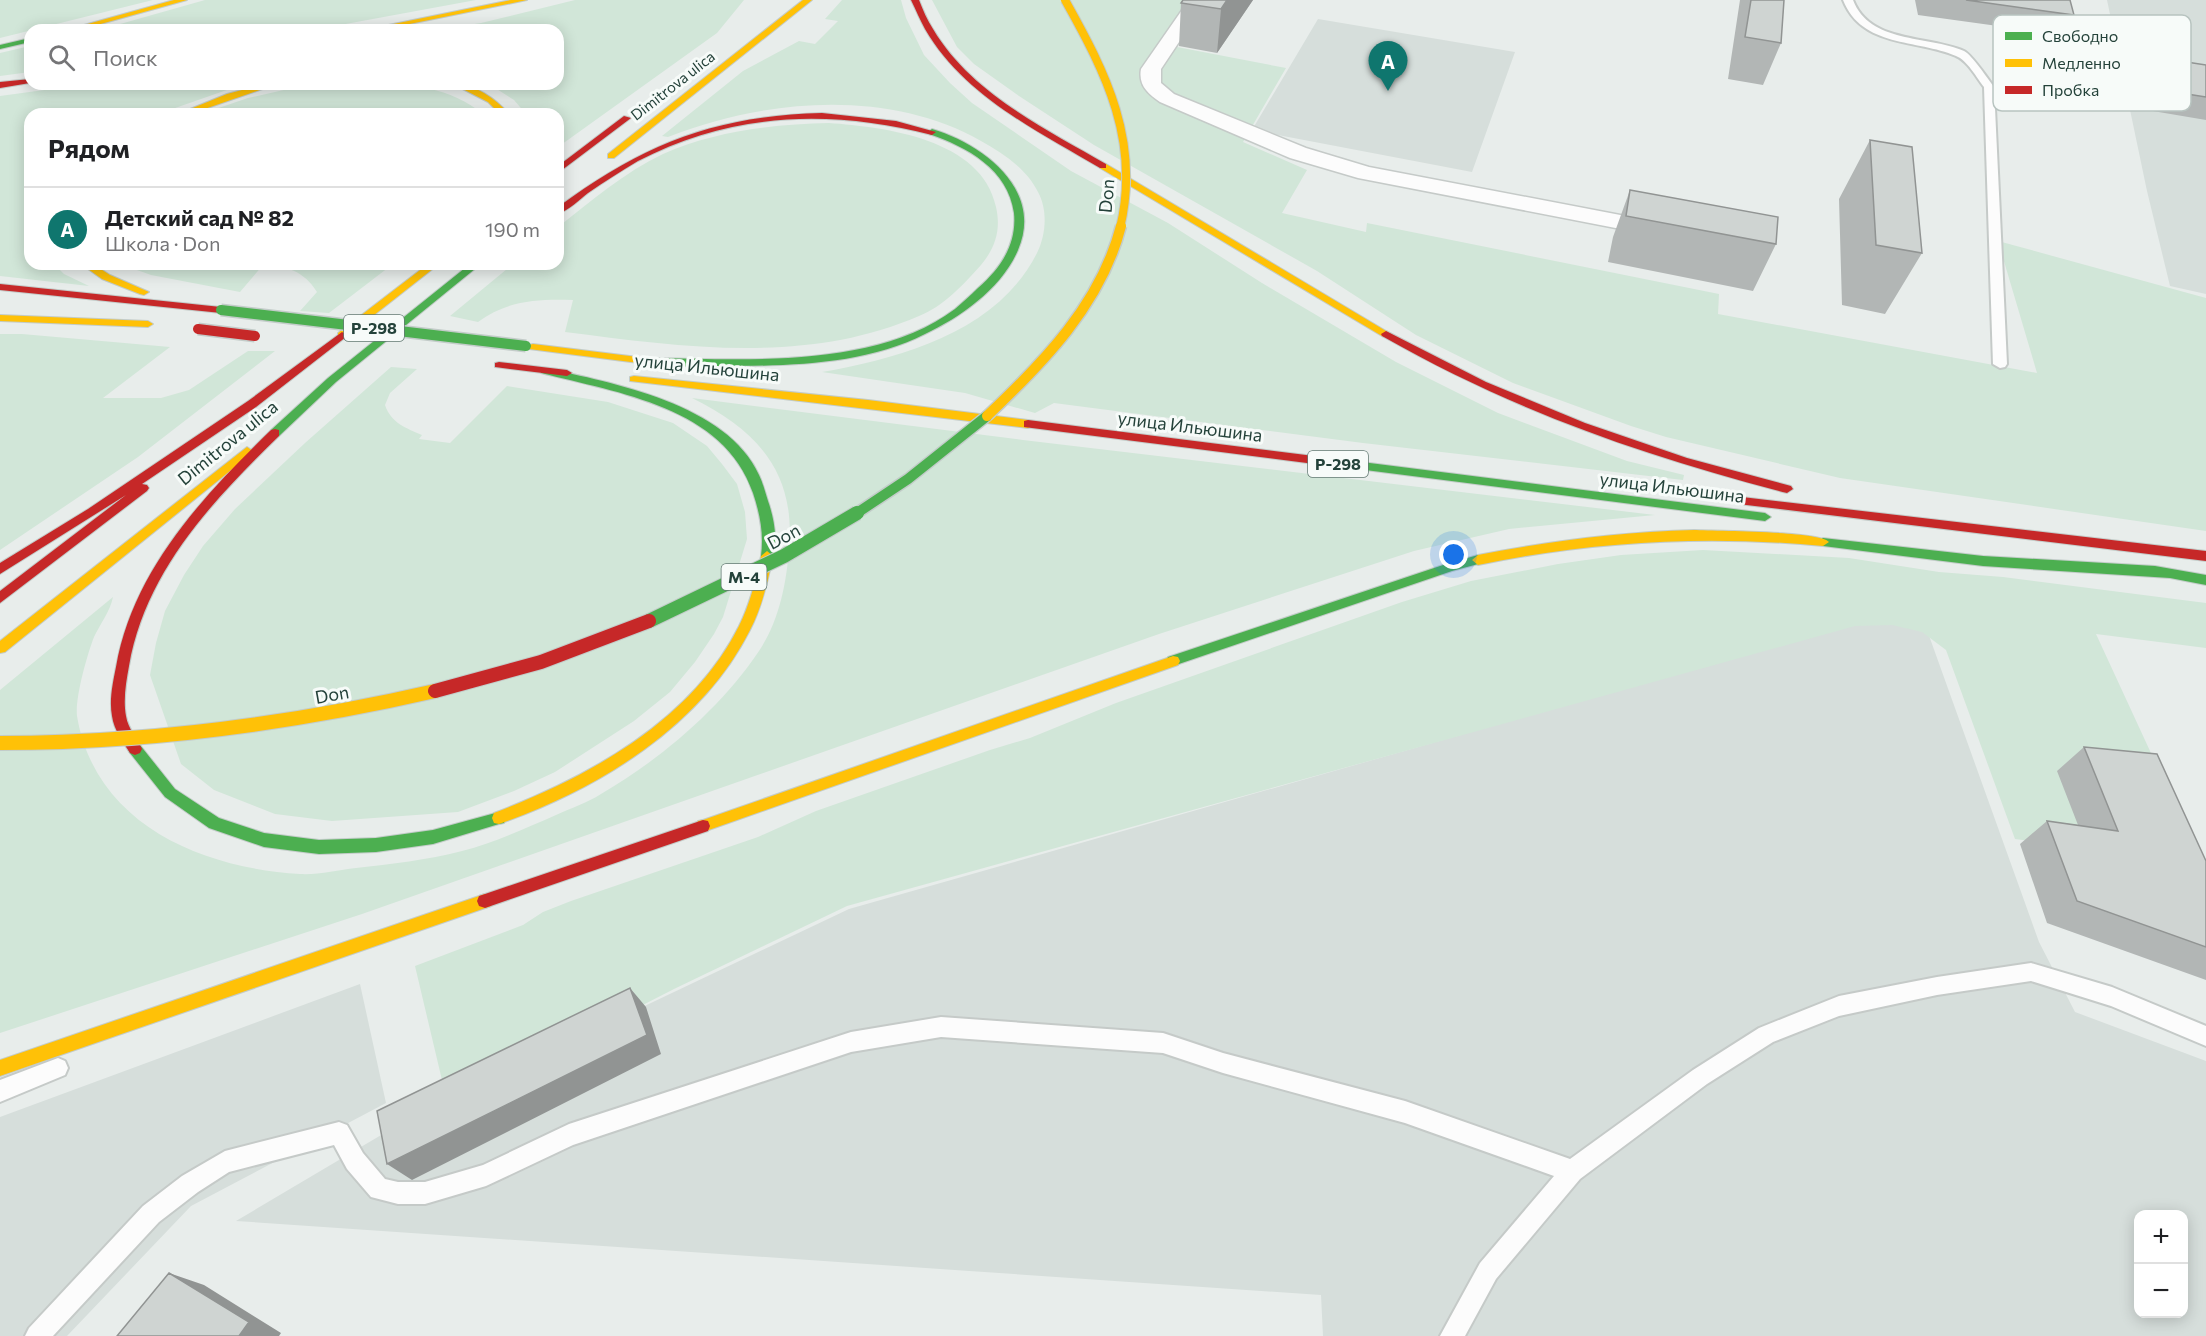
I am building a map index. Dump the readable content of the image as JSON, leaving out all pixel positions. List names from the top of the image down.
{
  "streets": {
    "main road": [
      "Dimitrova ulica",
      "Don",
      "Р-298",
      "улица Ильюшина",
      "М-4"
    ]
  },
  "crossings": [
    ["Dimitrova ulica", "Р-298"],
    ["Р-298", "улица Ильюшина"]
  ],
  "legend": ["Свободно", "Медленно", "Пробка"],
  "page": {
    "search": "Поиск",
    "pins": "A",
    "heading": "Рядом",
    "list": [
      {
        "mark": "A",
        "name": "Детский сад № 82",
        "note": "Школа · Don",
        "value": "190 m"
      }
    ],
    "map_buttons": ["+", "−"]
  }
}
